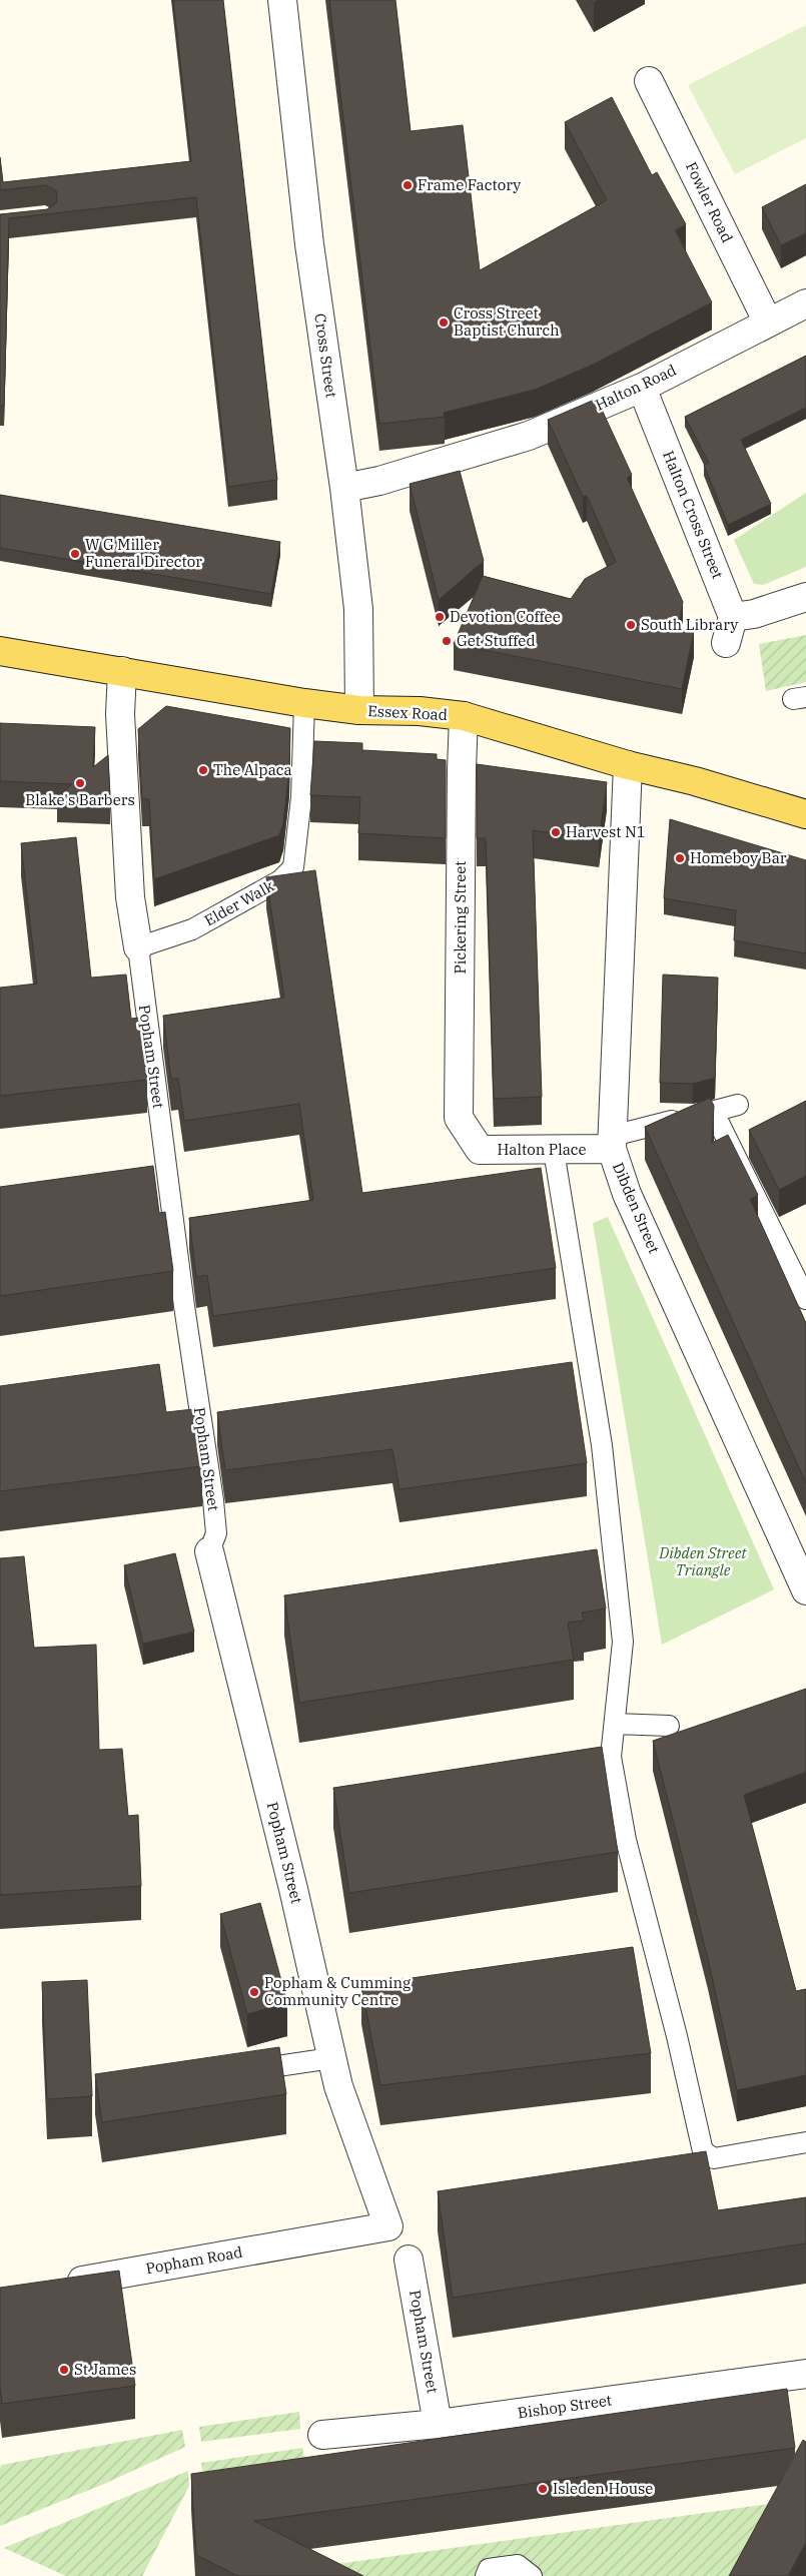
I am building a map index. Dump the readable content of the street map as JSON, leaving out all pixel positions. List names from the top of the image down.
{
  "streets": {
    "main road": ["Essex Road"],
    "street": [
      "Fowler Road",
      "Cross Street",
      "Halton Road",
      "Halton Cross Street",
      "Pickering Street",
      "Popham Street",
      "Halton Place",
      "Dibden Street",
      "Popham Road",
      "Bishop Street"
    ],
    "lane": ["Elder Walk"]
  },
  "crossings": [
    ["Fowler Road", "Halton Road"],
    ["Cross Street", "Halton Road"],
    ["Cross Street", "Essex Road"],
    ["Halton Road", "Halton Cross Street"],
    ["Essex Road", "Elder Walk"],
    ["Essex Road", "Pickering Street"],
    ["Essex Road", "Popham Street"],
    ["Essex Road", "Dibden Street"],
    ["Elder Walk", "Popham Street"],
    ["Pickering Street", "Halton Place"],
    ["Popham Street", "Popham Road"],
    ["Popham Street", "Bishop Street"],
    ["Halton Place", "Dibden Street"]
  ],
  "parks": ["Dibden Street Triangle"],
  "places": [
    "Frame Factory",
    "Cross Street Baptist Church",
    "W G Miller Funeral Director",
    "Devotion Coffee",
    "South Library",
    "Get Stuffed",
    "The Alpaca",
    "Blake's Barbers",
    "Harvest N1",
    "Homeboy Bar",
    "Popham & Cumming Community Centre",
    "St James",
    "Isleden House"
  ]
}
